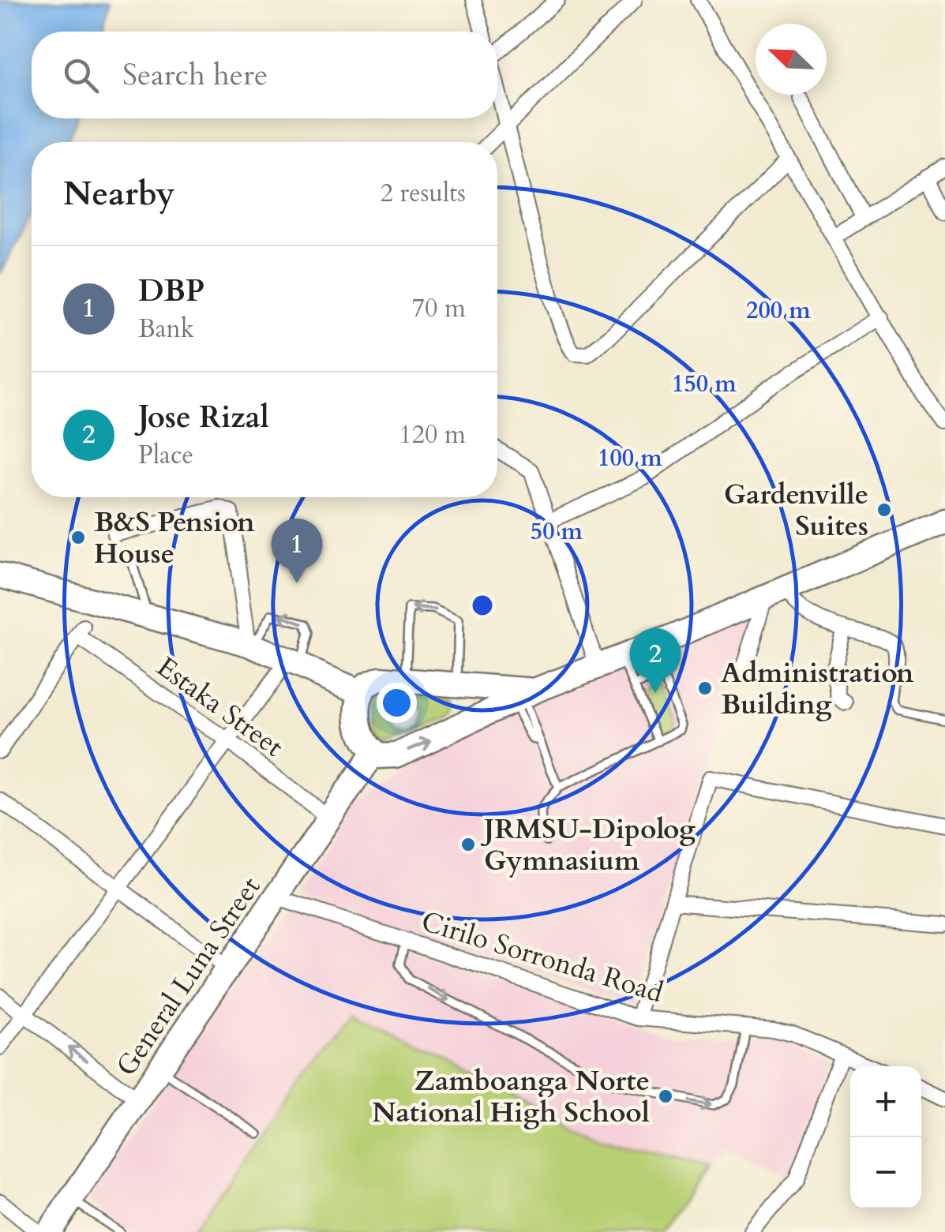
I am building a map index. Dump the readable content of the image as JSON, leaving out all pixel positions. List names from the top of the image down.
{
  "streets": {
    "main road": ["General Luna Street"],
    "street": ["Estaka Street", "Cirilo Sorronda Road"]
  },
  "crossings": [
    ["Estaka Street", "General Luna Street"],
    ["Cirilo Sorronda Road", "General Luna Street"]
  ],
  "places": [
    "Gardenville Suites",
    "B&S Pension House",
    "Administration Building",
    "JRMSU-Dipolog Gymnasium",
    "Zamboanga Norte National High School"
  ],
  "north": "top left",
  "page": {
    "search": "Search here",
    "heading": ["Nearby", "2 results"],
    "list": [
      {
        "mark": "1",
        "name": "DBP",
        "note": "Bank",
        "value": "70 m"
      },
      {
        "mark": "2",
        "name": "Jose Rizal",
        "note": "Place",
        "value": "120 m"
      }
    ],
    "pins": ["1", "2"],
    "map_buttons": ["+", "−"]
  },
  "rings": [
    "200 m",
    "150 m",
    "100 m",
    "50 m"
  ]
}
